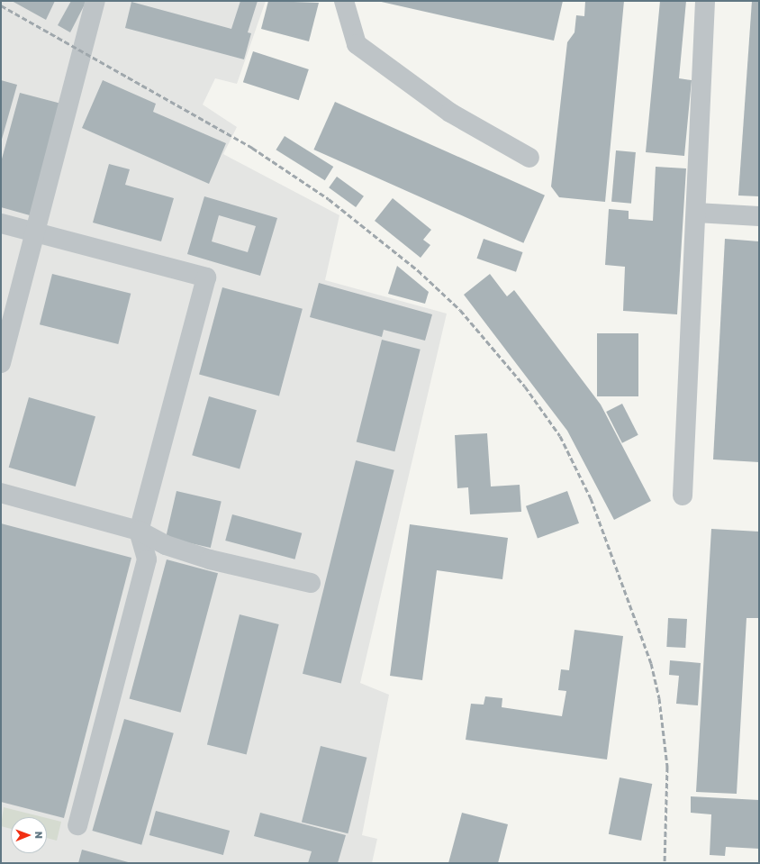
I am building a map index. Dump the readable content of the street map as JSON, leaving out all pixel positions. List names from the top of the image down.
{
  "north": "right"
}
